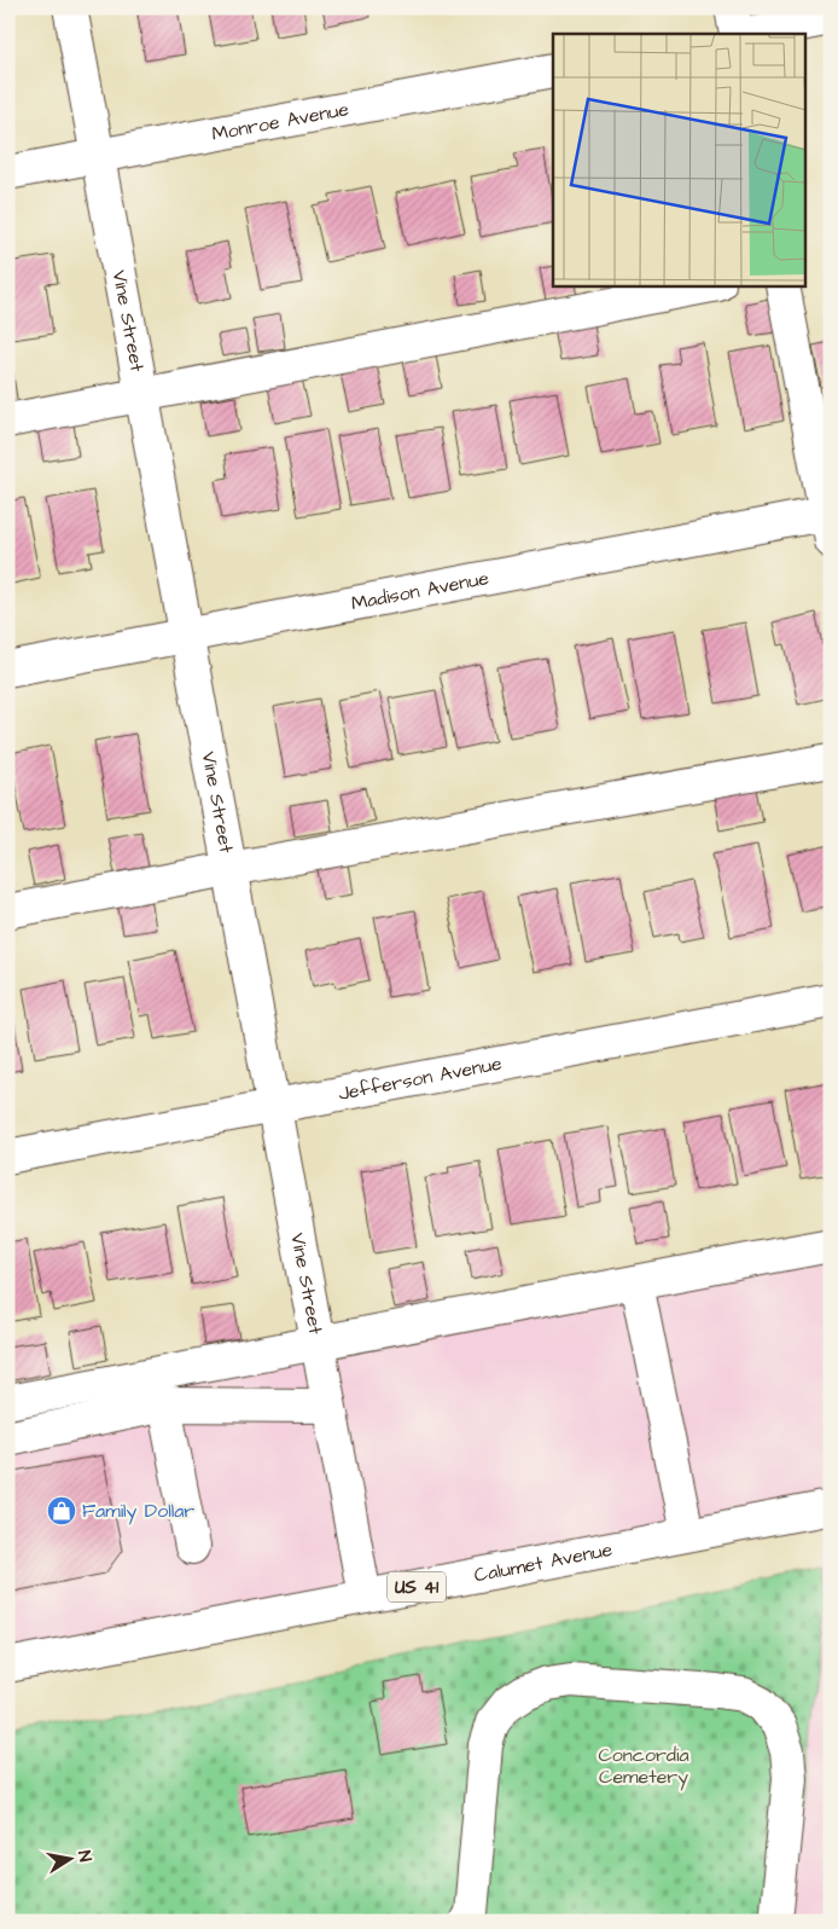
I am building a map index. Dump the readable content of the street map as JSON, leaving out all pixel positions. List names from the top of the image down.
{
  "streets": {
    "street": [
      "Monroe Avenue",
      "Vine Street",
      "Madison Avenue",
      "Jefferson Avenue",
      "Calumet Avenue",
      "US 41"
    ]
  },
  "crossings": [
    ["Monroe Avenue", "Vine Street"],
    ["Vine Street", "Madison Avenue"],
    ["Vine Street", "Jefferson Avenue"],
    ["Vine Street", "Calumet Avenue"]
  ],
  "parks": ["Concordia Cemetery"],
  "places": {
    "shop": ["Family Dollar"]
  },
  "north": "right"
}
